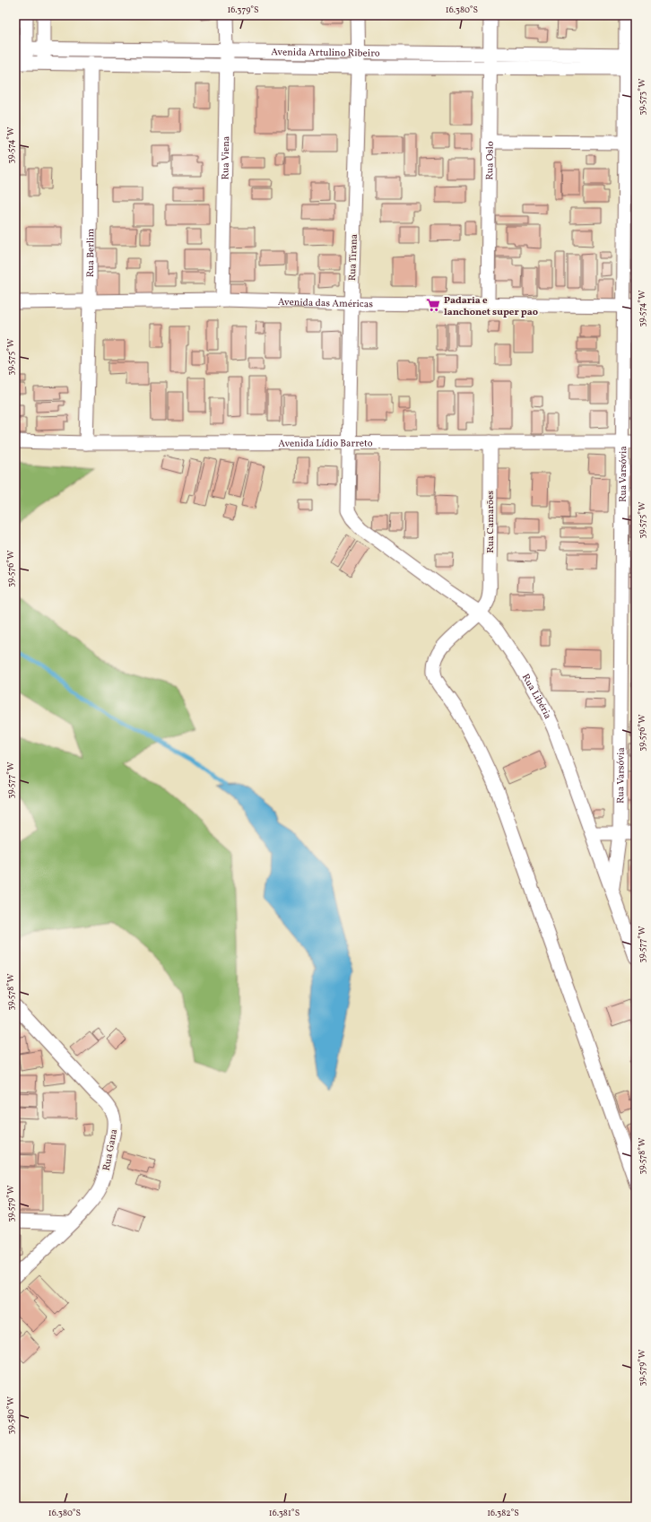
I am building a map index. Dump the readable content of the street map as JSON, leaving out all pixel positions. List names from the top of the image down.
{
  "streets": {
    "street": [
      "Avenida Artulino Ribeiro",
      "Rua Viena",
      "Rua Oslo",
      "Rua Berlim",
      "Rua Tirana",
      "Avenida das Américas",
      "Avenida Lídio Barreto",
      "Rua Varsóvia",
      "Rua Camarões",
      "Rua Libéria",
      "Rua Gana"
    ]
  },
  "crossings": [
    ["Avenida Artulino Ribeiro", "Rua Viena"],
    ["Avenida Artulino Ribeiro", "Rua Oslo"],
    ["Avenida Artulino Ribeiro", "Rua Berlim"],
    ["Avenida Artulino Ribeiro", "Rua Tirana"],
    ["Avenida Artulino Ribeiro", "Rua Varsóvia"],
    ["Rua Viena", "Avenida das Américas"],
    ["Rua Oslo", "Avenida das Américas"],
    ["Rua Berlim", "Avenida das Américas"],
    ["Rua Berlim", "Avenida Lídio Barreto"],
    ["Rua Tirana", "Avenida das Américas"],
    ["Rua Tirana", "Avenida Lídio Barreto"],
    ["Rua Tirana", "Rua Libéria"],
    ["Avenida das Américas", "Rua Varsóvia"],
    ["Avenida Lídio Barreto", "Rua Varsóvia"],
    ["Avenida Lídio Barreto", "Rua Camarões"],
    ["Rua Varsóvia", "Rua Libéria"],
    ["Rua Camarões", "Rua Libéria"]
  ],
  "places": {
    "supermarket": ["Padaria e lanchonet super pao"]
  },
  "coordinates": [
    "16.379°S",
    "16.380°S",
    "39.573°W",
    "39.574°W",
    "39.575°W",
    "39.576°W",
    "39.577°W",
    "39.578°W",
    "39.579°W",
    "39.580°W",
    "16.381°S",
    "16.382°S"
  ]
}
